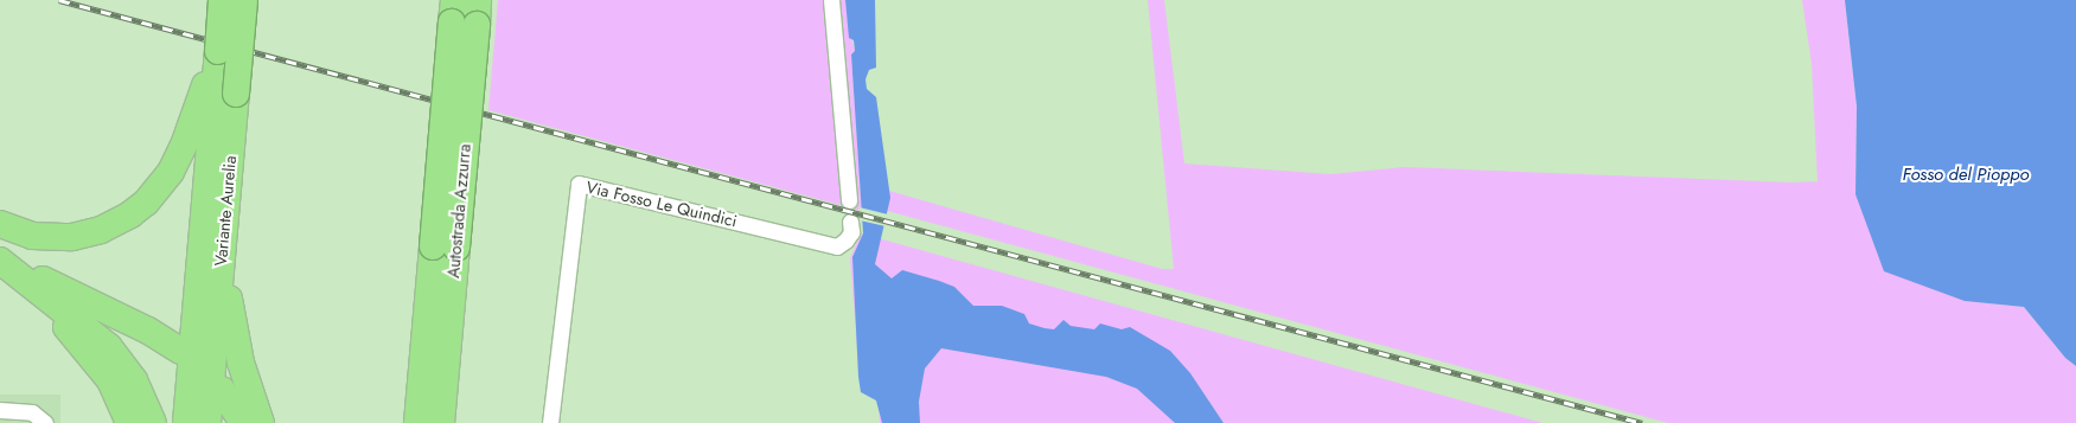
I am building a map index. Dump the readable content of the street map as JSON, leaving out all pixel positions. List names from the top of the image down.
{
  "streets": {
    "highway": ["Variante Aurelia", "Autostrada Azzurra"],
    "street": ["Via Fosso Le Quindici"]
  },
  "water": ["Fosso del Pioppo"]
}
